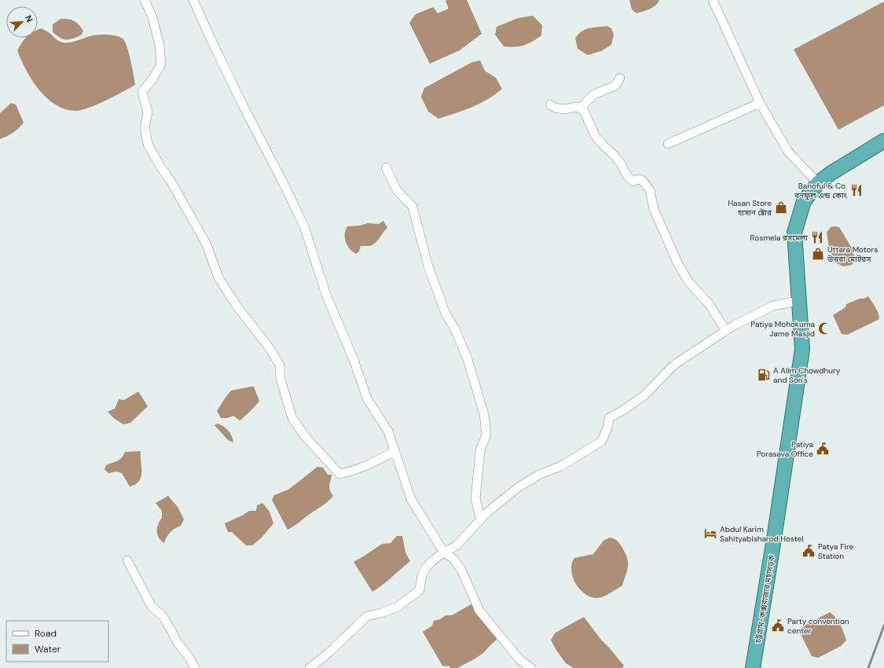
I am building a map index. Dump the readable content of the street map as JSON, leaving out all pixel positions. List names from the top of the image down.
{
  "streets": {
    "highway": ["চট্টগ্রাম-কক্সবাজার মহাসড়ক"]
  },
  "places": {
    "restaurant": ["Banoful & Co. বনফুল এন্ড কোং", "Rosmela রসমেলা"],
    "shop": ["Hasan Store হাসান ষ্টোর", "Uttara Motors উত্তরা মোটরস"],
    "mosque": ["Patiya Mohokuma Jame Masjid"],
    "fuel station": ["A Alim Chowdhury and Son's"],
    "public building": ["Patiya Porasava Office", "Patya Fire Station", "Party convention center"],
    "hotel": ["Abdul Karim Sahityabisharod Hostel"]
  },
  "legend": ["Road", "Water"],
  "north": "top right"
}
